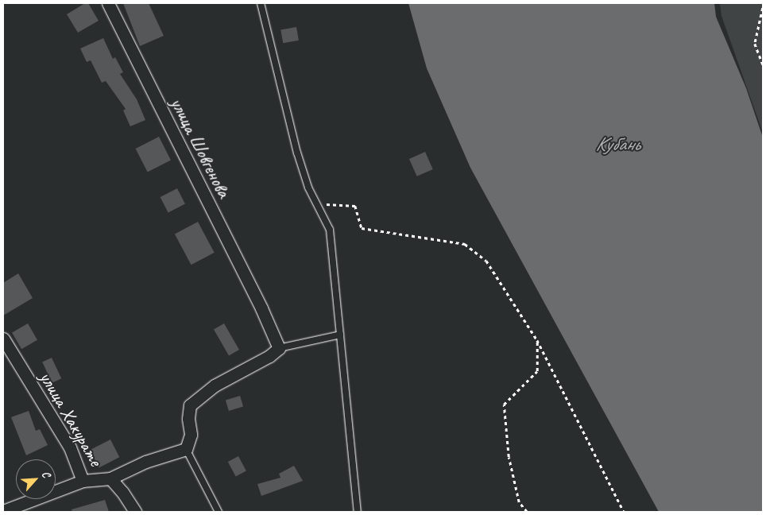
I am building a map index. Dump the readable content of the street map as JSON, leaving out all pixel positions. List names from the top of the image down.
{
  "streets": {
    "street": ["улица Шовгенова", "улица Хакурате"]
  },
  "water": ["Кубань"],
  "north": "top right"
}
